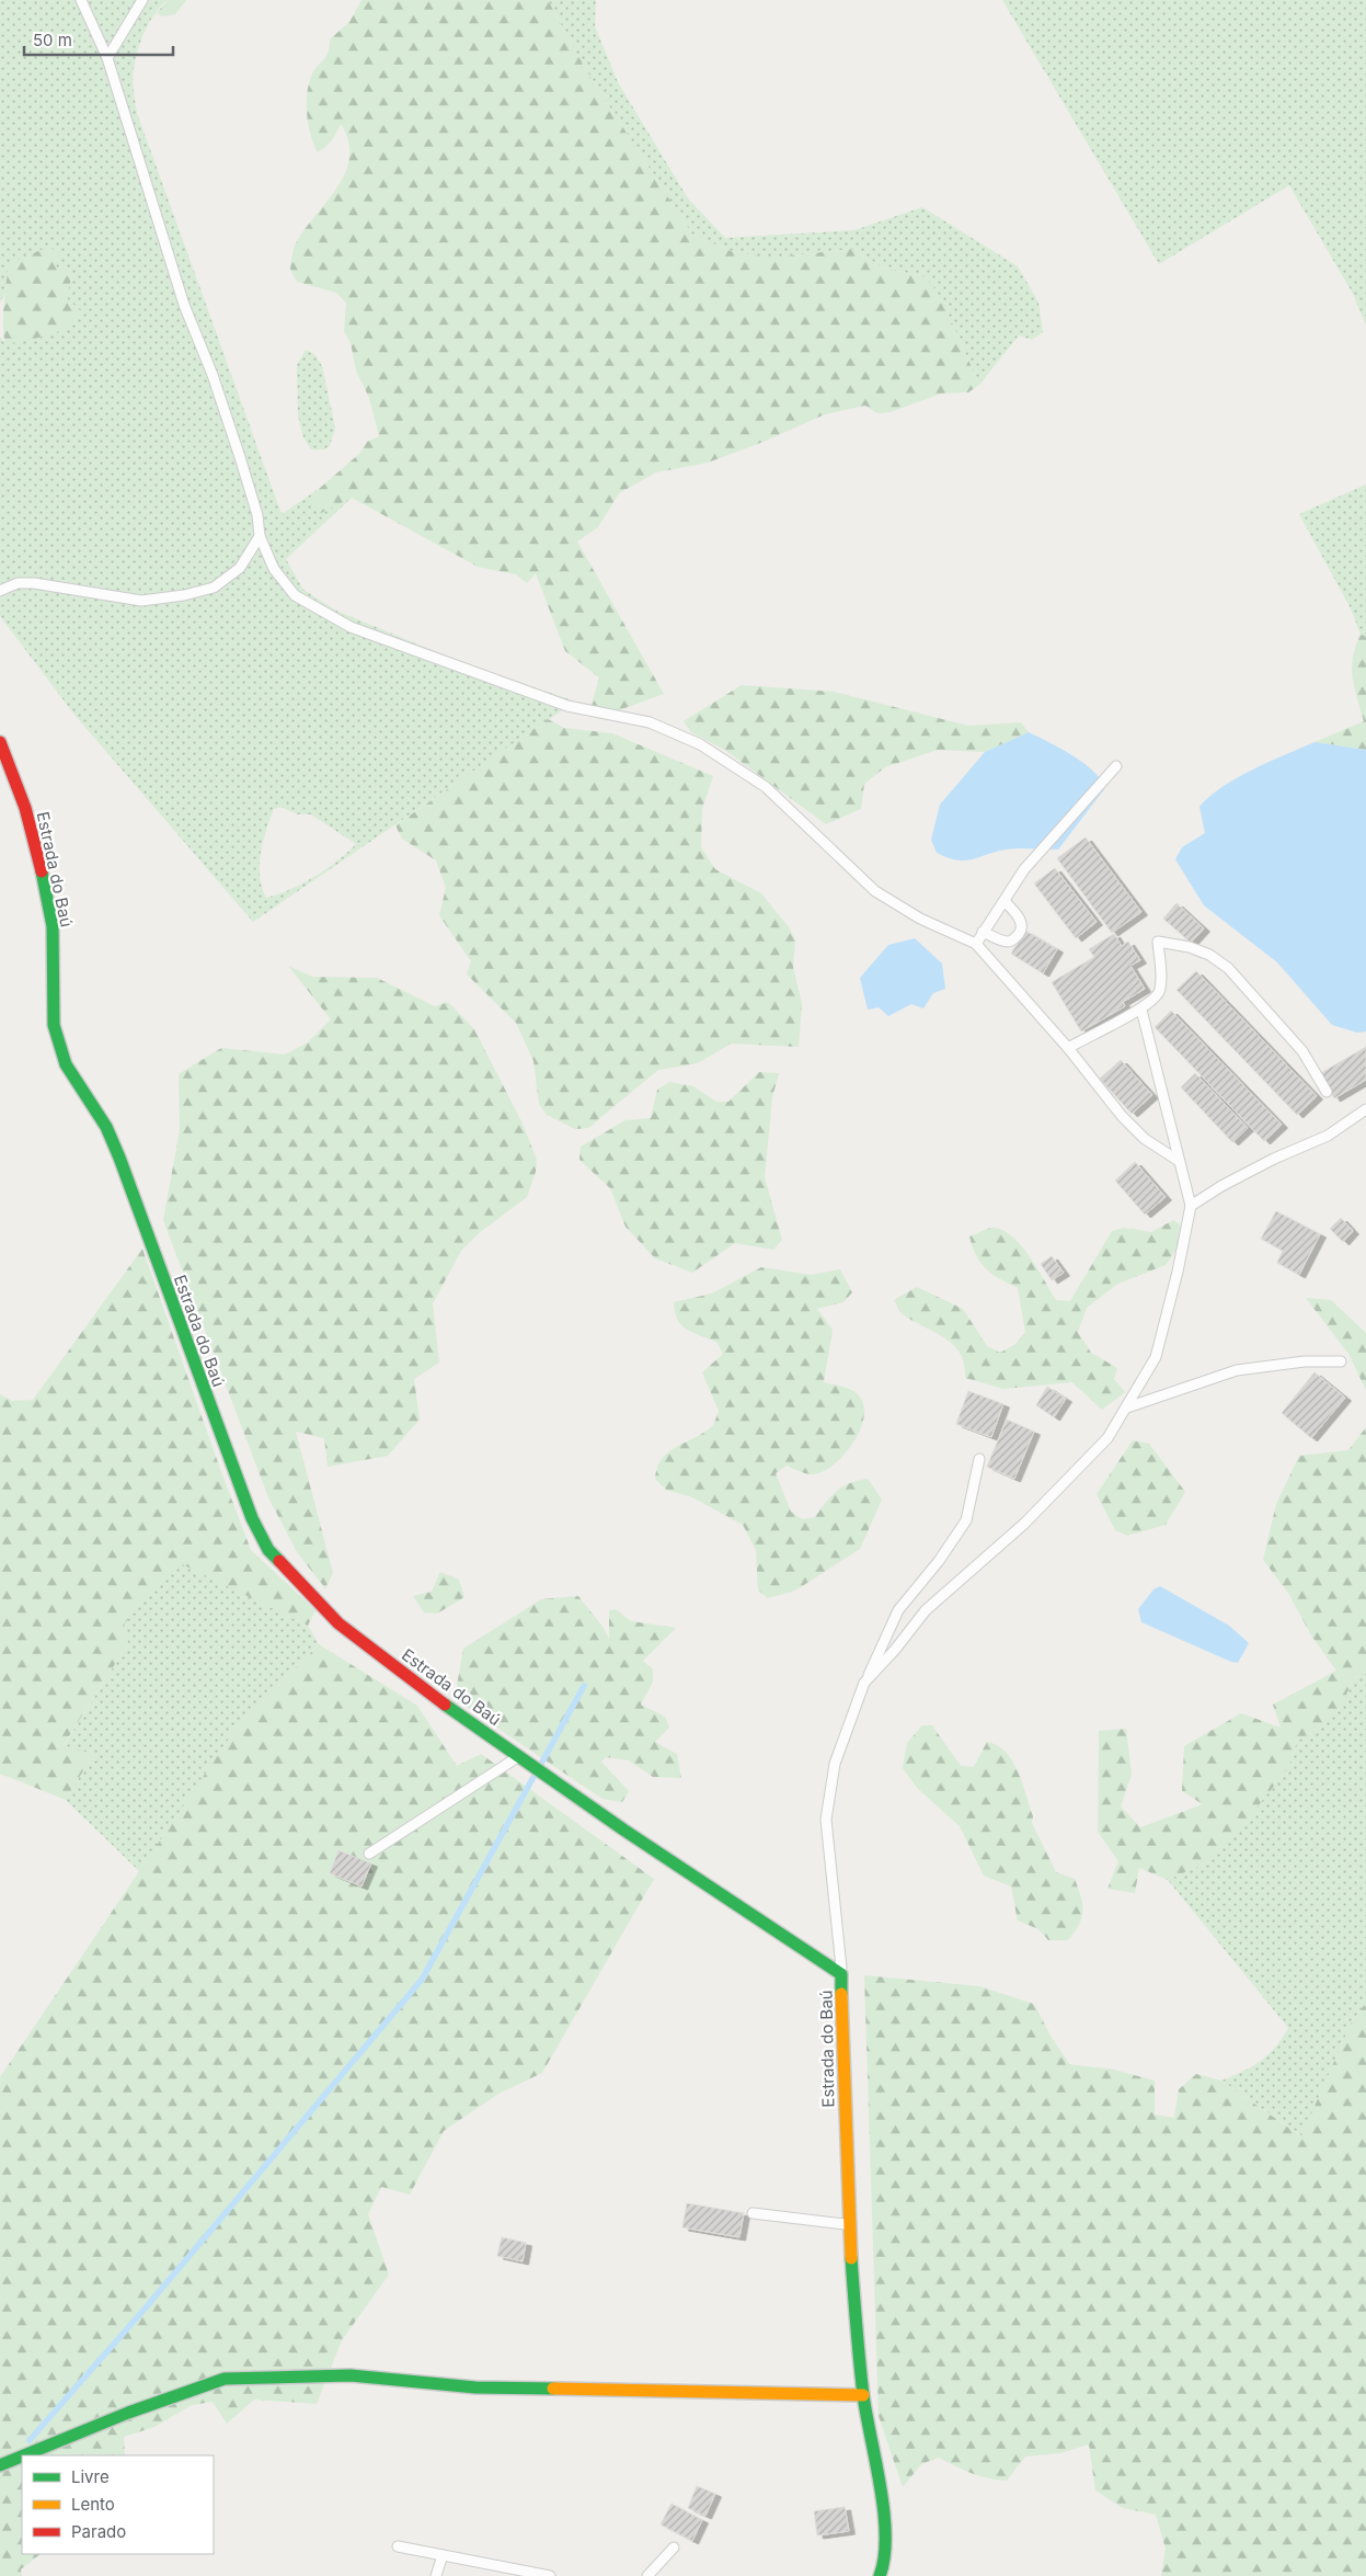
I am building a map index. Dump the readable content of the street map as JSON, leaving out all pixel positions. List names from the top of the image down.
{
  "streets": {
    "street": ["Estrada do Baú"]
  },
  "legend": ["Livre", "Lento", "Parado"],
  "scale_bar": "50 m"
}
